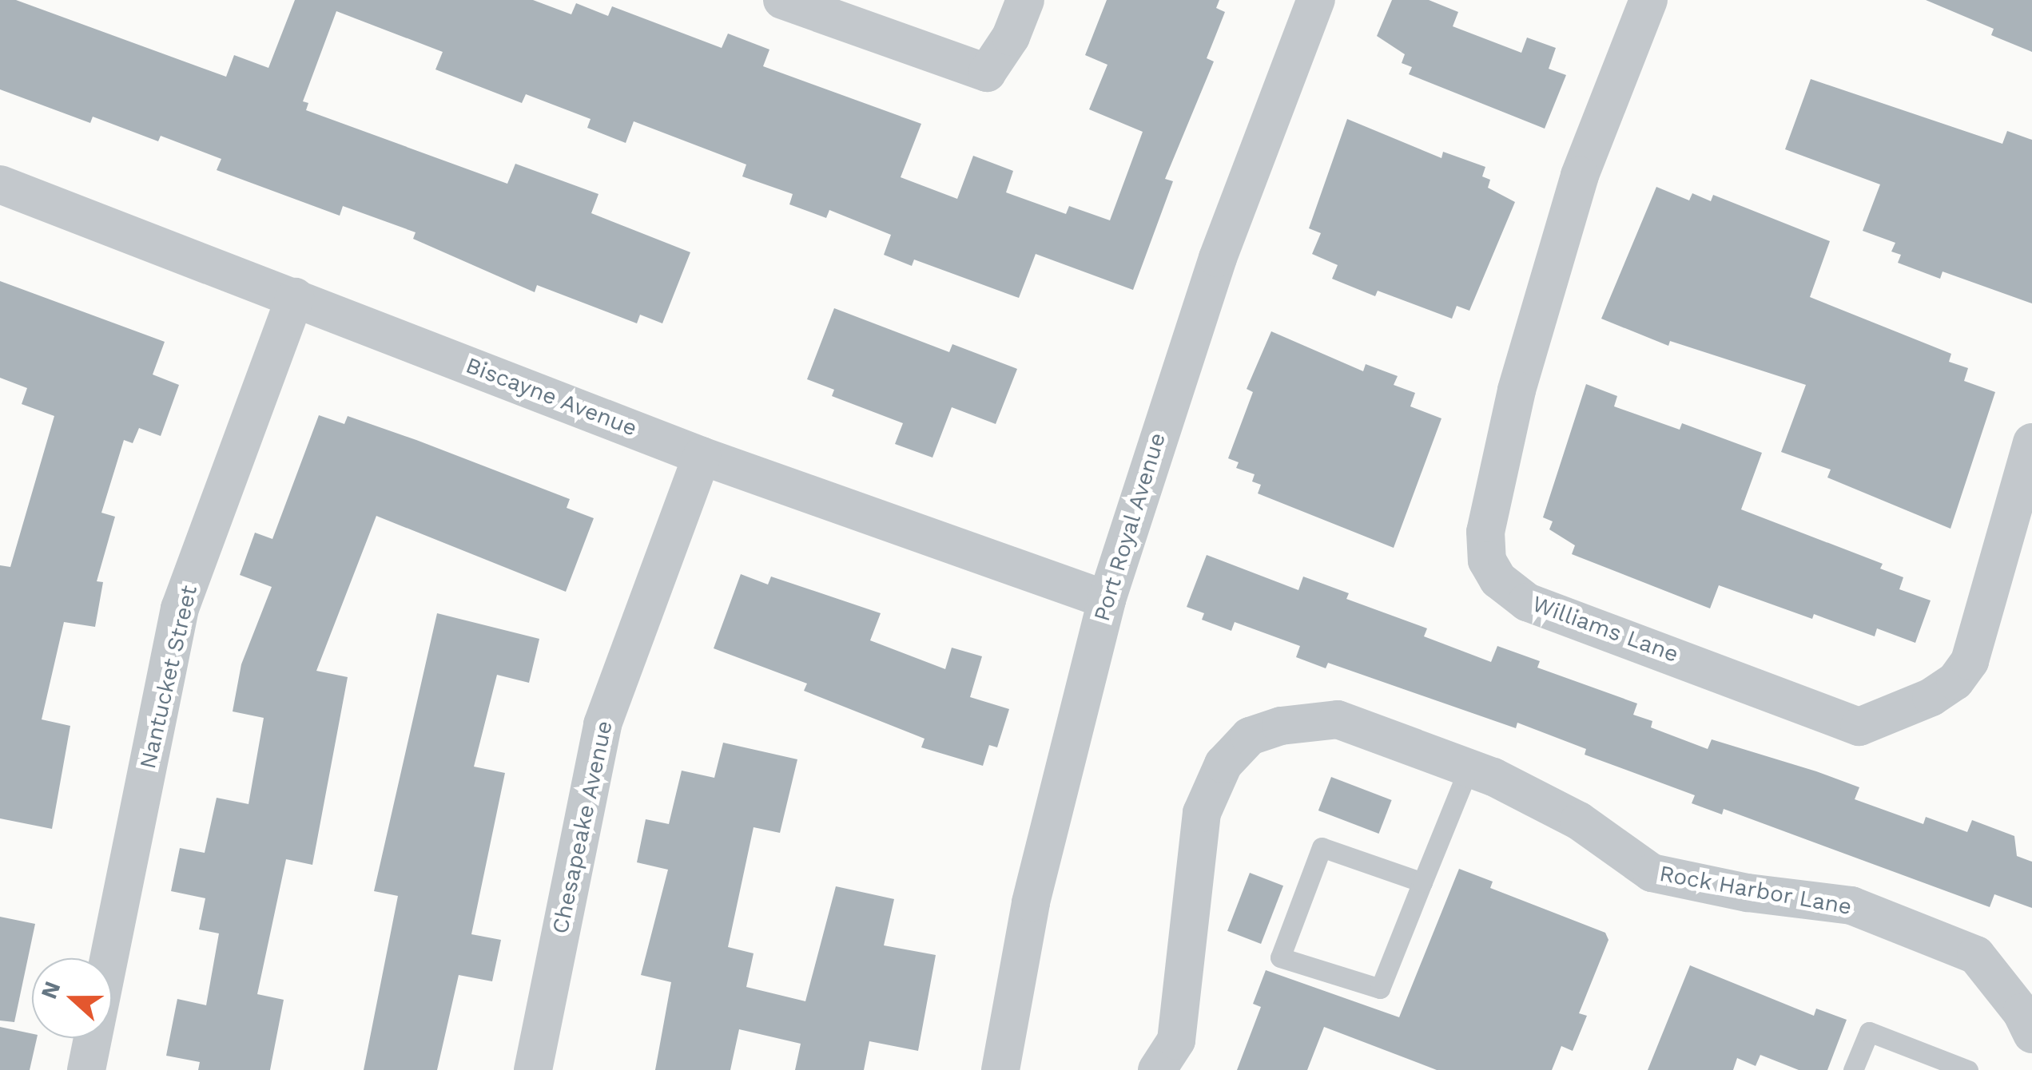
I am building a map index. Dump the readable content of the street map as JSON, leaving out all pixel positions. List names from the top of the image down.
{
  "streets": {
    "street": [
      "Biscayne Avenue",
      "Port Royal Avenue",
      "Williams Lane",
      "Nantucket Street",
      "Chesapeake Avenue",
      "Rock Harbor Lane"
    ]
  },
  "crossings": [
    ["Biscayne Avenue", "Port Royal Avenue"],
    ["Biscayne Avenue", "Nantucket Street"],
    ["Biscayne Avenue", "Chesapeake Avenue"]
  ],
  "north": "left"
}
